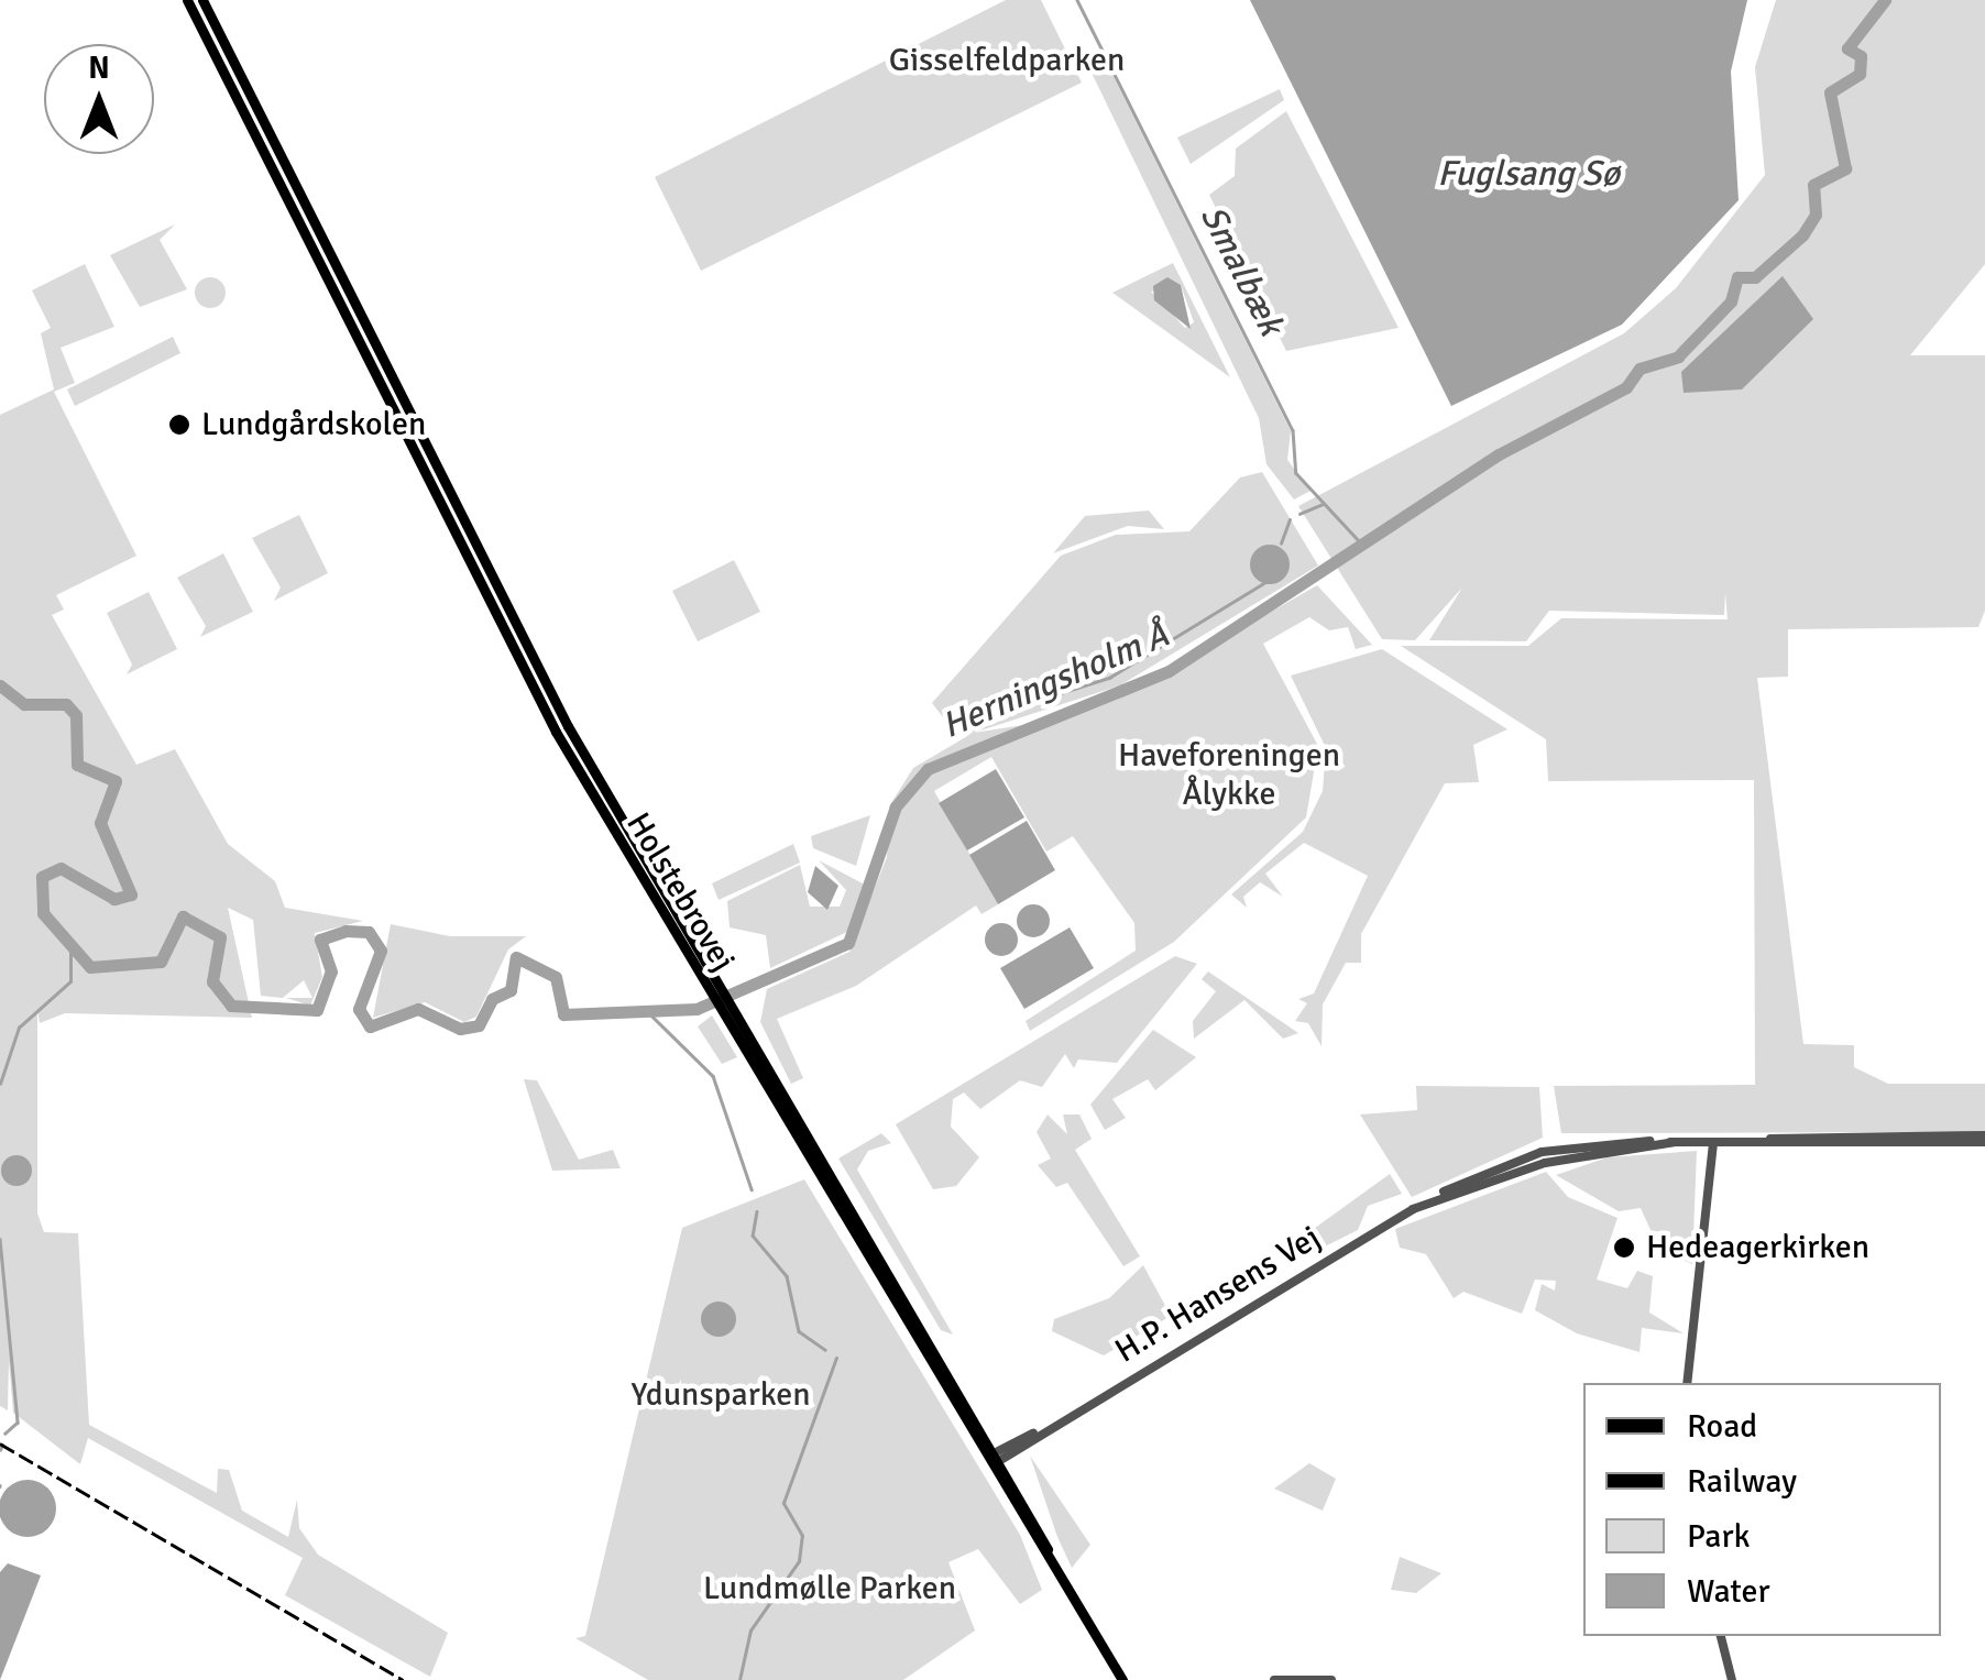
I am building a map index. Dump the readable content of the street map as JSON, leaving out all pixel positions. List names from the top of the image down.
{
  "streets": {
    "main road": ["Holstebrovej"],
    "street": ["H.P. Hansens Vej"]
  },
  "crossings": [
    ["Holstebrovej", "H.P. Hansens Vej"]
  ],
  "water": ["Fuglsang Sø", "Smalbæk", "Herningsholm Å"],
  "parks": [
    "Gisselfeldparken",
    "Haveforeningen Ålykke",
    "Ydunsparken",
    "Lundmølle Parken"
  ],
  "places": ["Lundgårdskolen", "Hedeagerkirken"],
  "legend": [
    "Road",
    "Railway",
    "Park",
    "Water"
  ],
  "north": "top"
}
